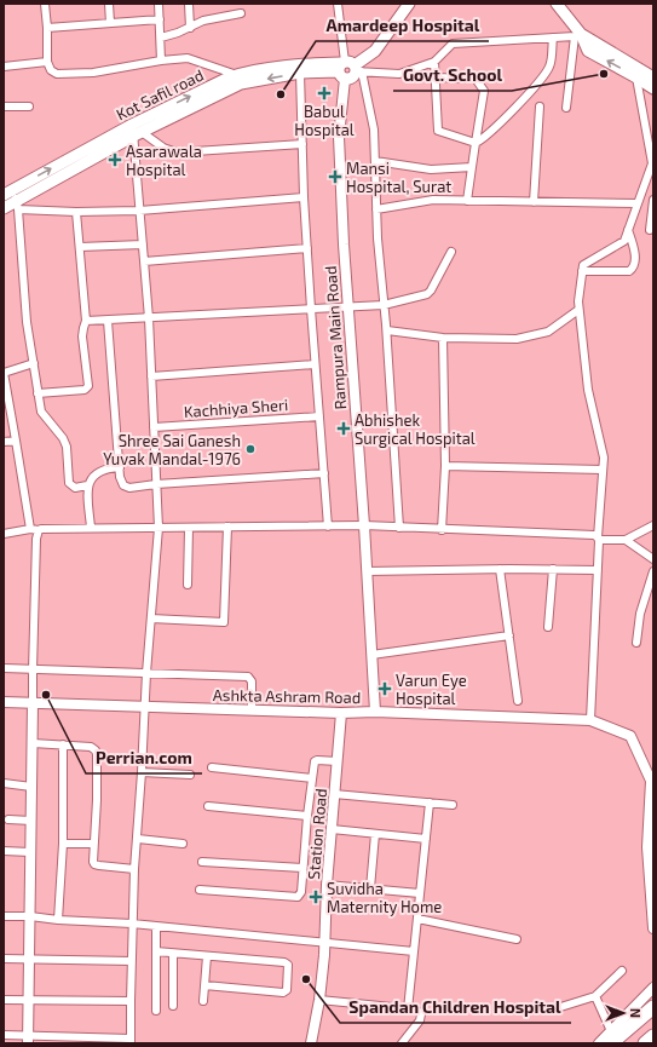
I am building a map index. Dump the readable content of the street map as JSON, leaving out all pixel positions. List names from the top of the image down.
{
  "streets": {
    "main road": ["Kot Safil road"],
    "street": [
      "Rampura Main Road",
      "Kachhiya Sheri",
      "Ashkta Ashram Road",
      "Station Road"
    ]
  },
  "crossings": [
    ["Kot Safil road", "Rampura Main Road"],
    ["Rampura Main Road", "Ashkta Ashram Road"],
    ["Ashkta Ashram Road", "Station Road"]
  ],
  "places": {
    "other": [
      "Govt. School",
      "Amardeep Hospital",
      "Shree Sai Ganesh Yuvak Mandal-1976",
      "Perrian.com",
      "Spandan Children Hospital"
    ],
    "health": [
      "Babul Hospital",
      "Asarawala Hospital",
      "Mansi Hospital, Surat",
      "Abhishek Surgical Hospital",
      "Varun Eye Hospital",
      "Suvidha Maternity Home"
    ]
  },
  "north": "right"
}
